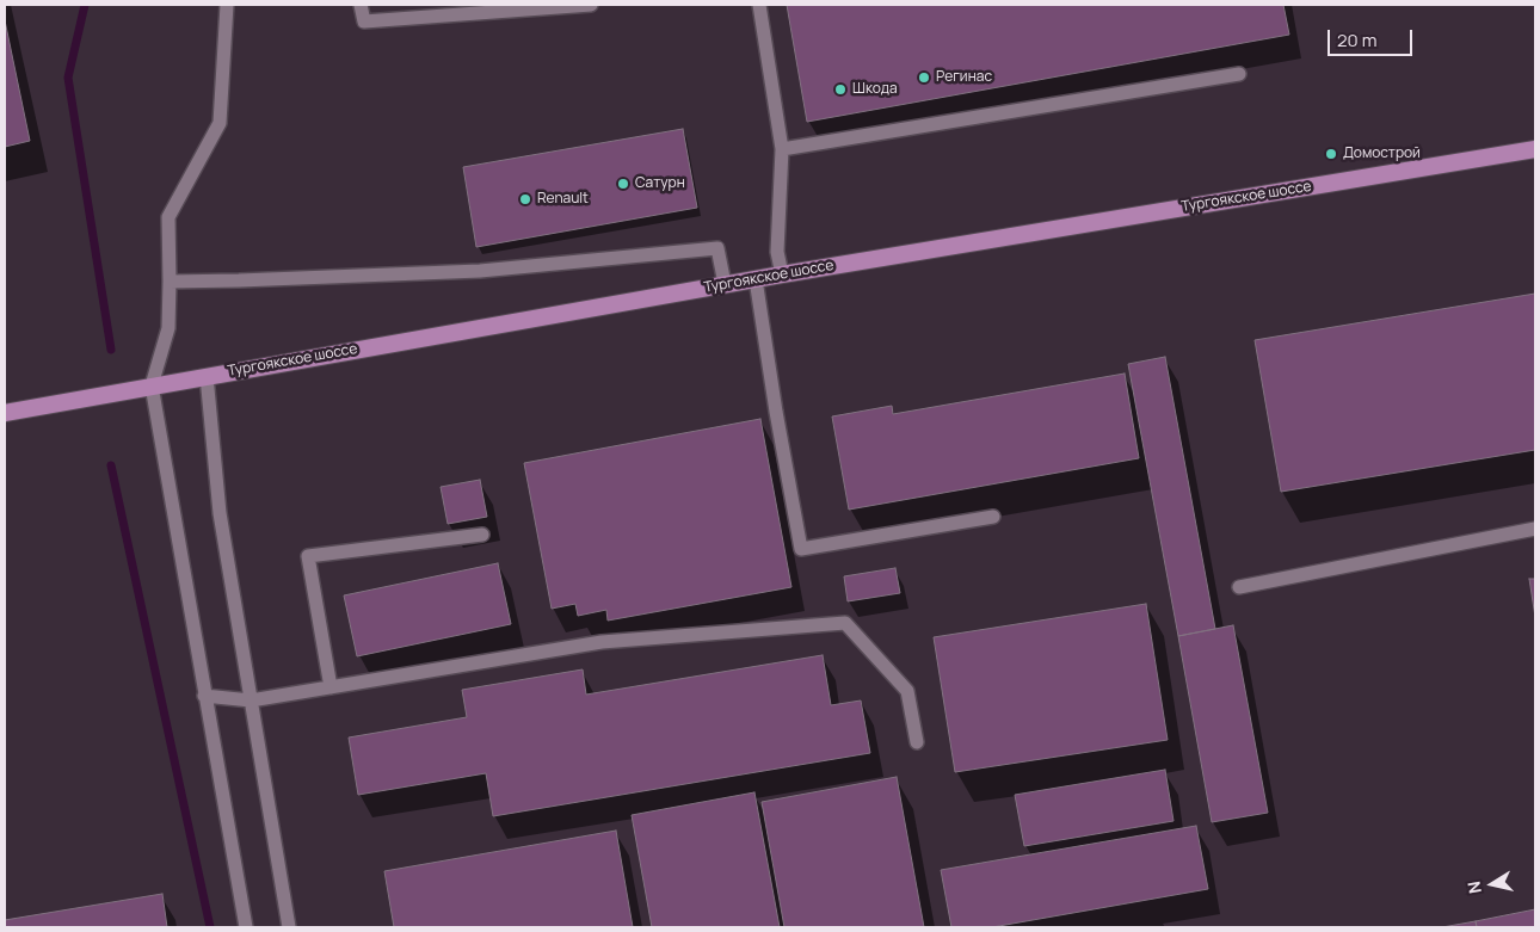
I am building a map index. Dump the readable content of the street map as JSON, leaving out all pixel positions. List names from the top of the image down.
{
  "streets": {
    "main road": ["Тургоякское шоссе"]
  },
  "places": [
    "Регинас",
    "Шкода",
    "Домострой",
    "Сатурн",
    "Renault"
  ],
  "scale_bar": "20 m",
  "north": "left"
}
